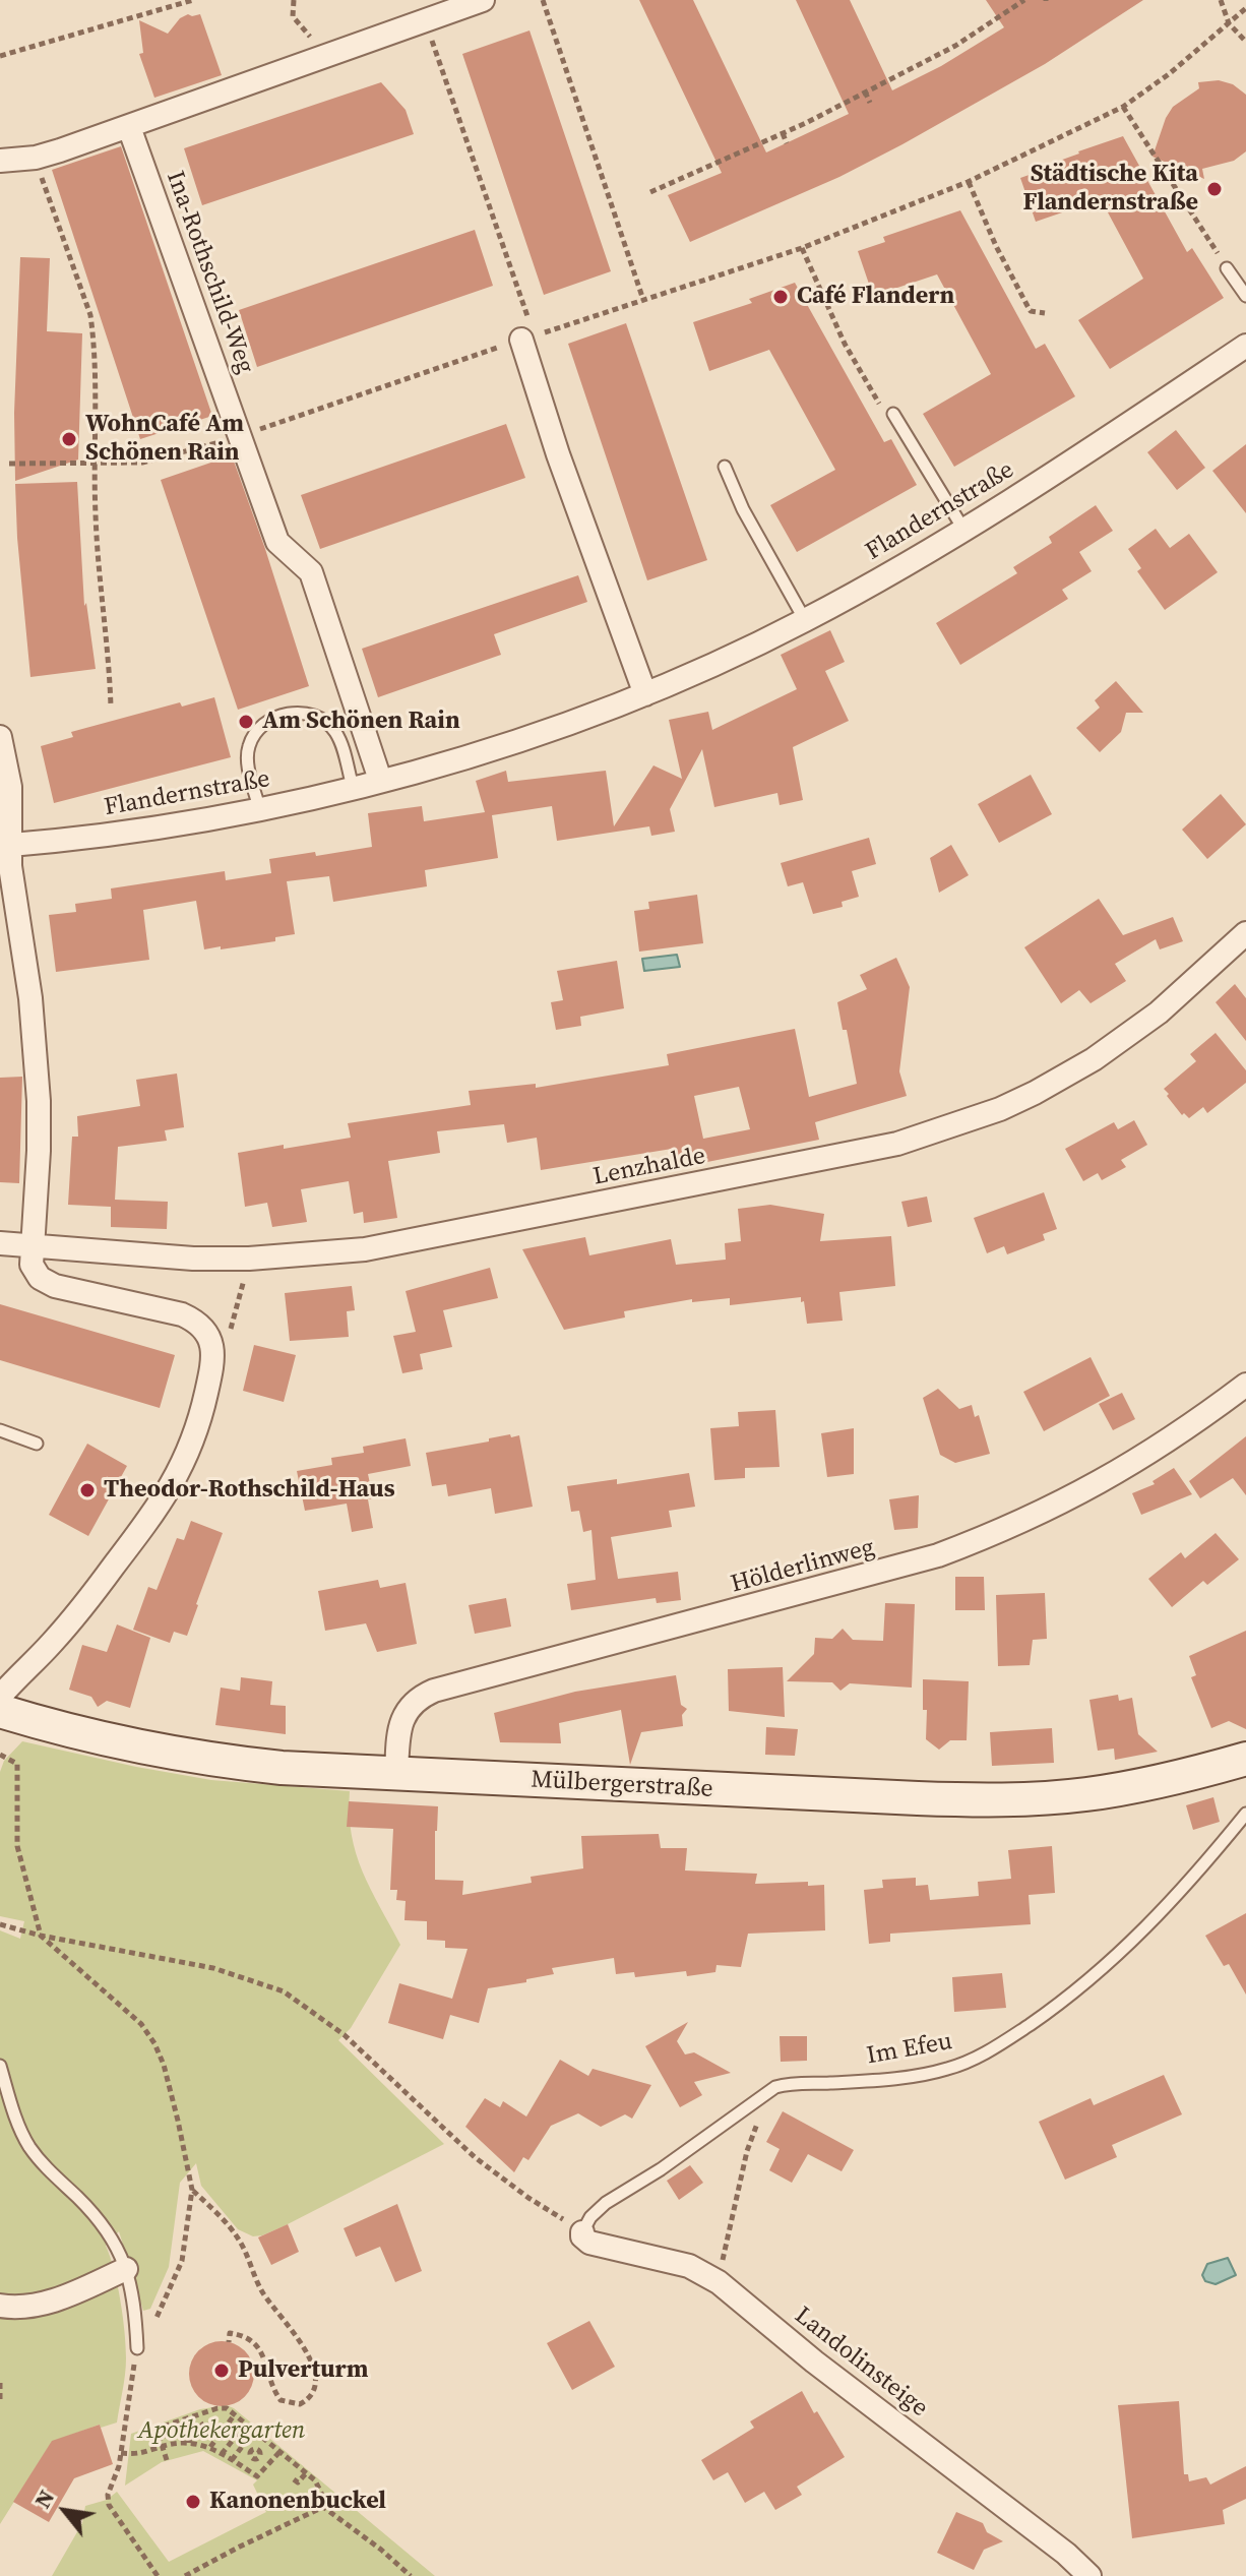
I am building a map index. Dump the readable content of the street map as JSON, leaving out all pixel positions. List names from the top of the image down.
{
  "streets": {
    "street": [
      "Ina-Rothschild-Weg",
      "Flandernstraße",
      "Lenzhalde",
      "Hölderlinweg",
      "Mülbergerstraße",
      "Landolinsteige"
    ],
    "lane": ["Im Efeu"]
  },
  "crossings": [
    ["Hölderlinweg", "Mülbergerstraße"],
    ["Im Efeu", "Landolinsteige"]
  ],
  "parks": ["Apothekergarten"],
  "places": [
    "Städtische Kita Flandernstraße",
    "Café Flandern",
    "WohnCafé Am Schönen Rain",
    "Am Schönen Rain",
    "Theodor-Rothschild-Haus",
    "Pulverturm",
    "Kanonenbuckel"
  ],
  "north": "top left"
}
